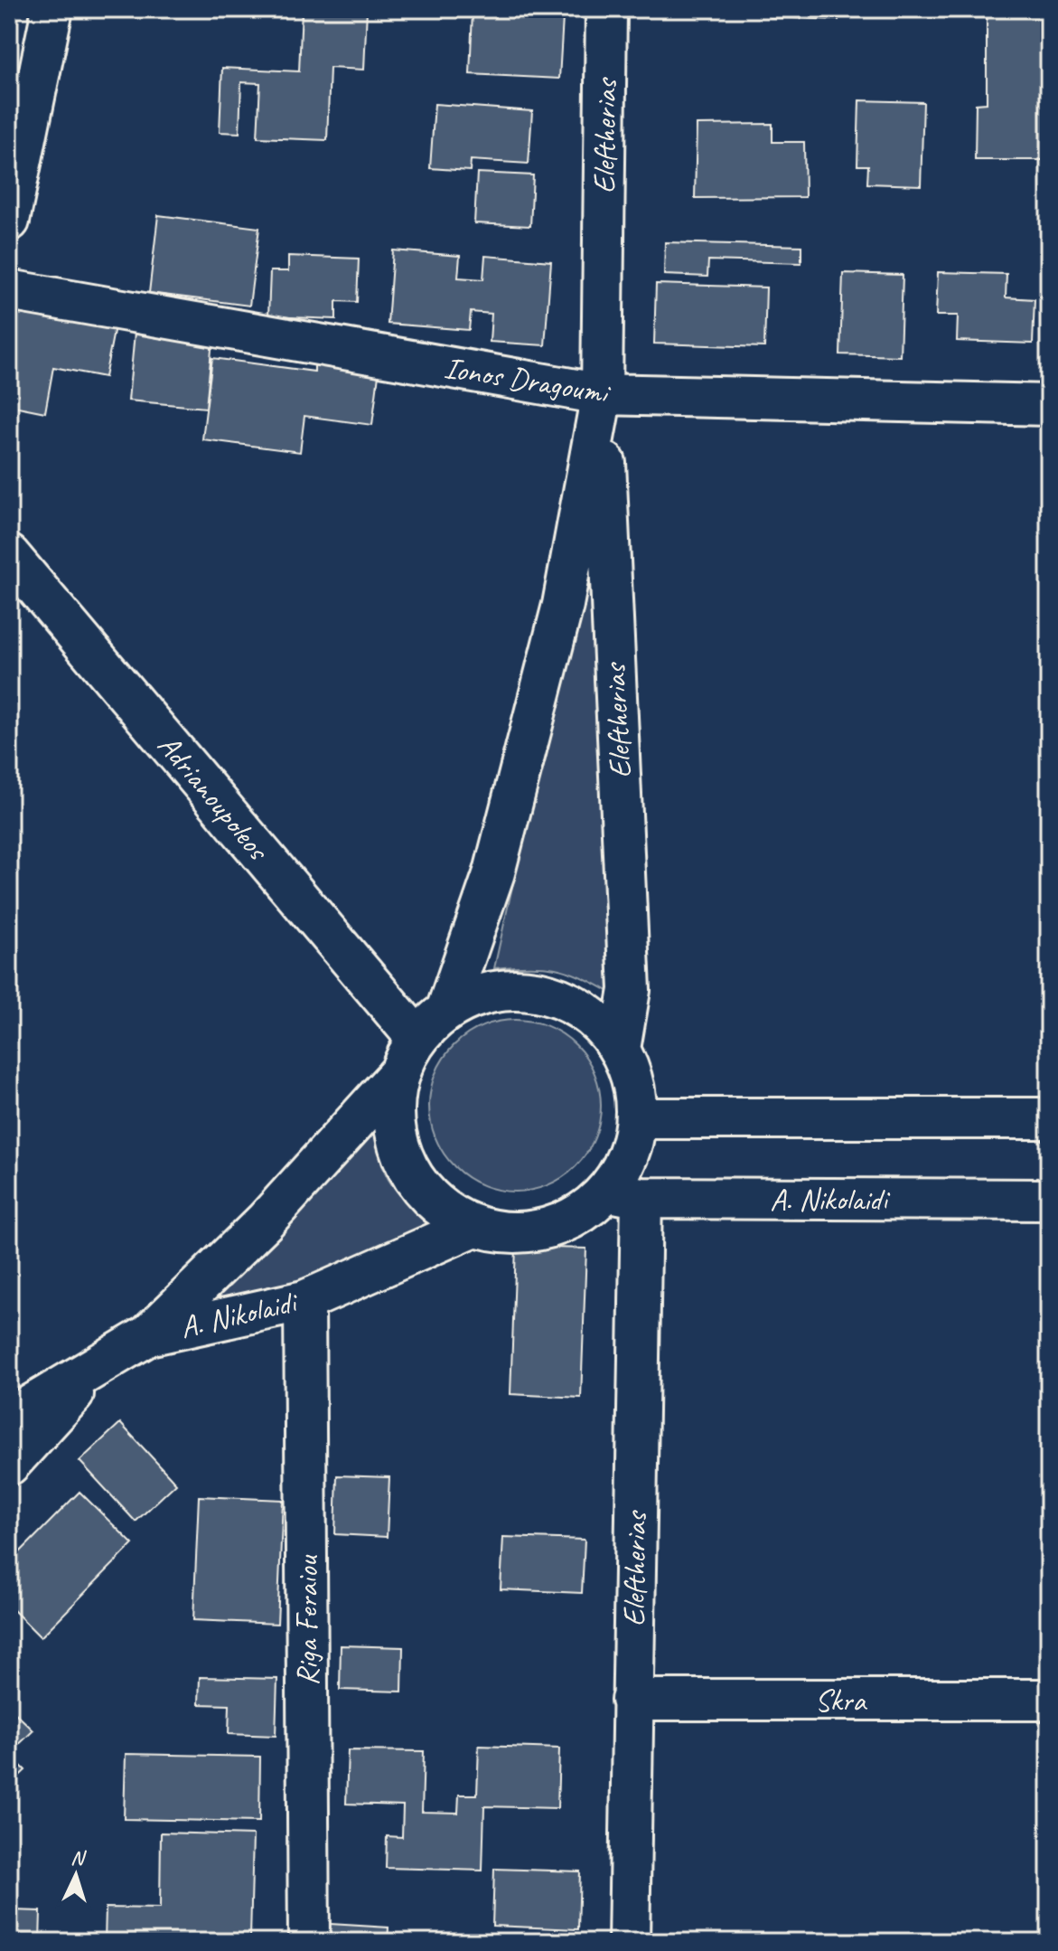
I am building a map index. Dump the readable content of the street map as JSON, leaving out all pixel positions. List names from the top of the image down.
{
  "streets": {
    "street": [
      "Eleftherias",
      "Ionos Dragoumi",
      "Adrianoupoleos",
      "A. Nikolaidi",
      "Riga Feraiou",
      "Skra"
    ]
  },
  "crossings": [
    ["Eleftherias", "Ionos Dragoumi"],
    ["Eleftherias", "Adrianoupoleos"],
    ["Eleftherias", "A. Nikolaidi"],
    ["Eleftherias", "Skra"],
    ["Adrianoupoleos", "A. Nikolaidi"],
    ["A. Nikolaidi", "Riga Feraiou"]
  ],
  "north": "top"
}
